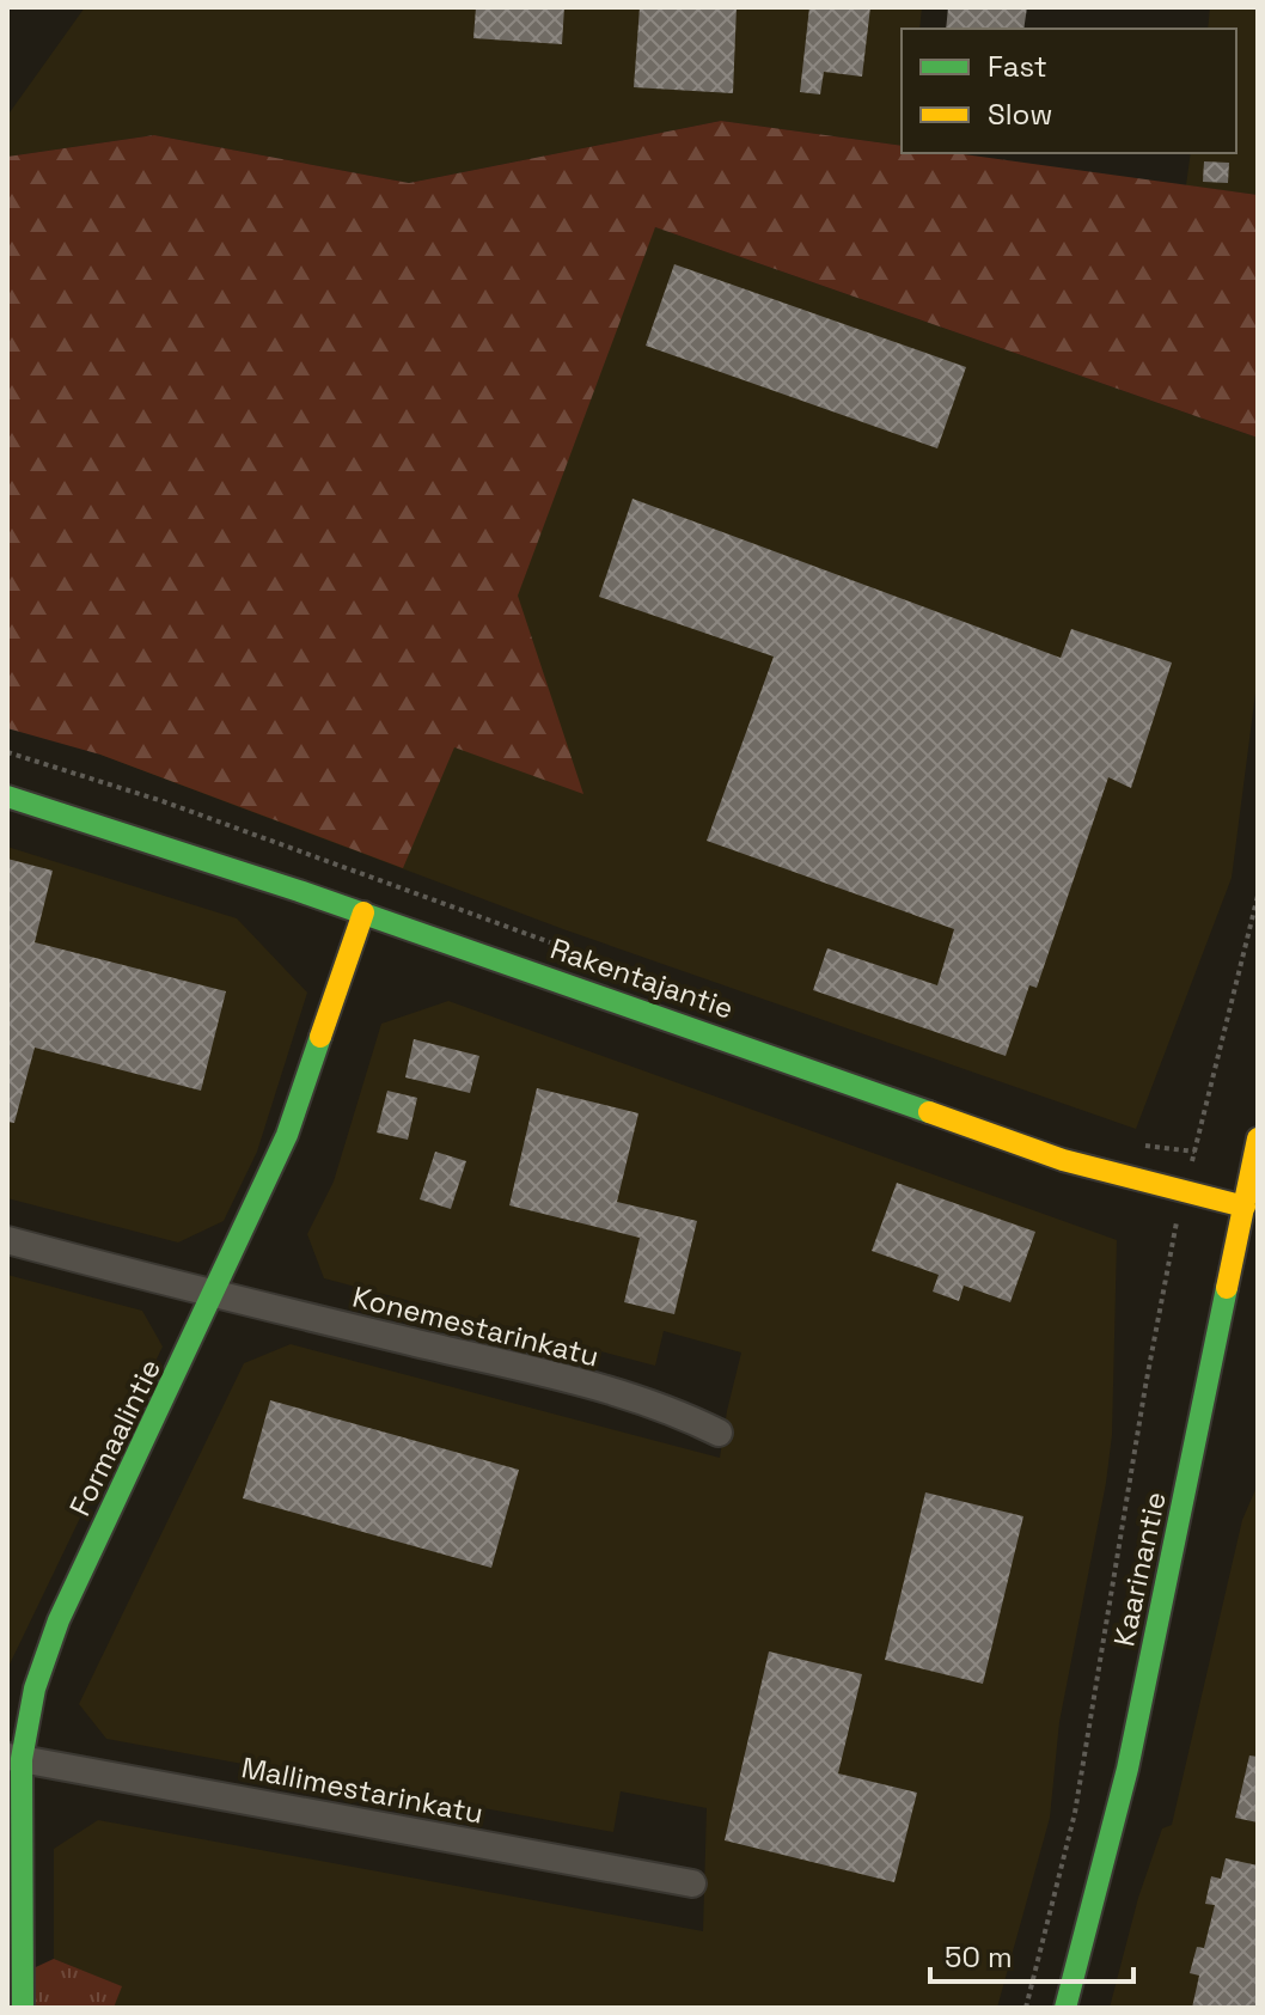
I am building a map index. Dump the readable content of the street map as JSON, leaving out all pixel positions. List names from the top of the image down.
{
  "streets": {
    "street": [
      "Rakentajantie",
      "Konemestarinkatu",
      "Formaalintie",
      "Kaarinantie",
      "Mallimestarinkatu"
    ]
  },
  "crossings": [
    ["Rakentajantie", "Formaalintie"],
    ["Rakentajantie", "Kaarinantie"],
    ["Konemestarinkatu", "Formaalintie"],
    ["Formaalintie", "Mallimestarinkatu"]
  ],
  "legend": ["Fast", "Slow"],
  "scale_bar": "50 m"
}
